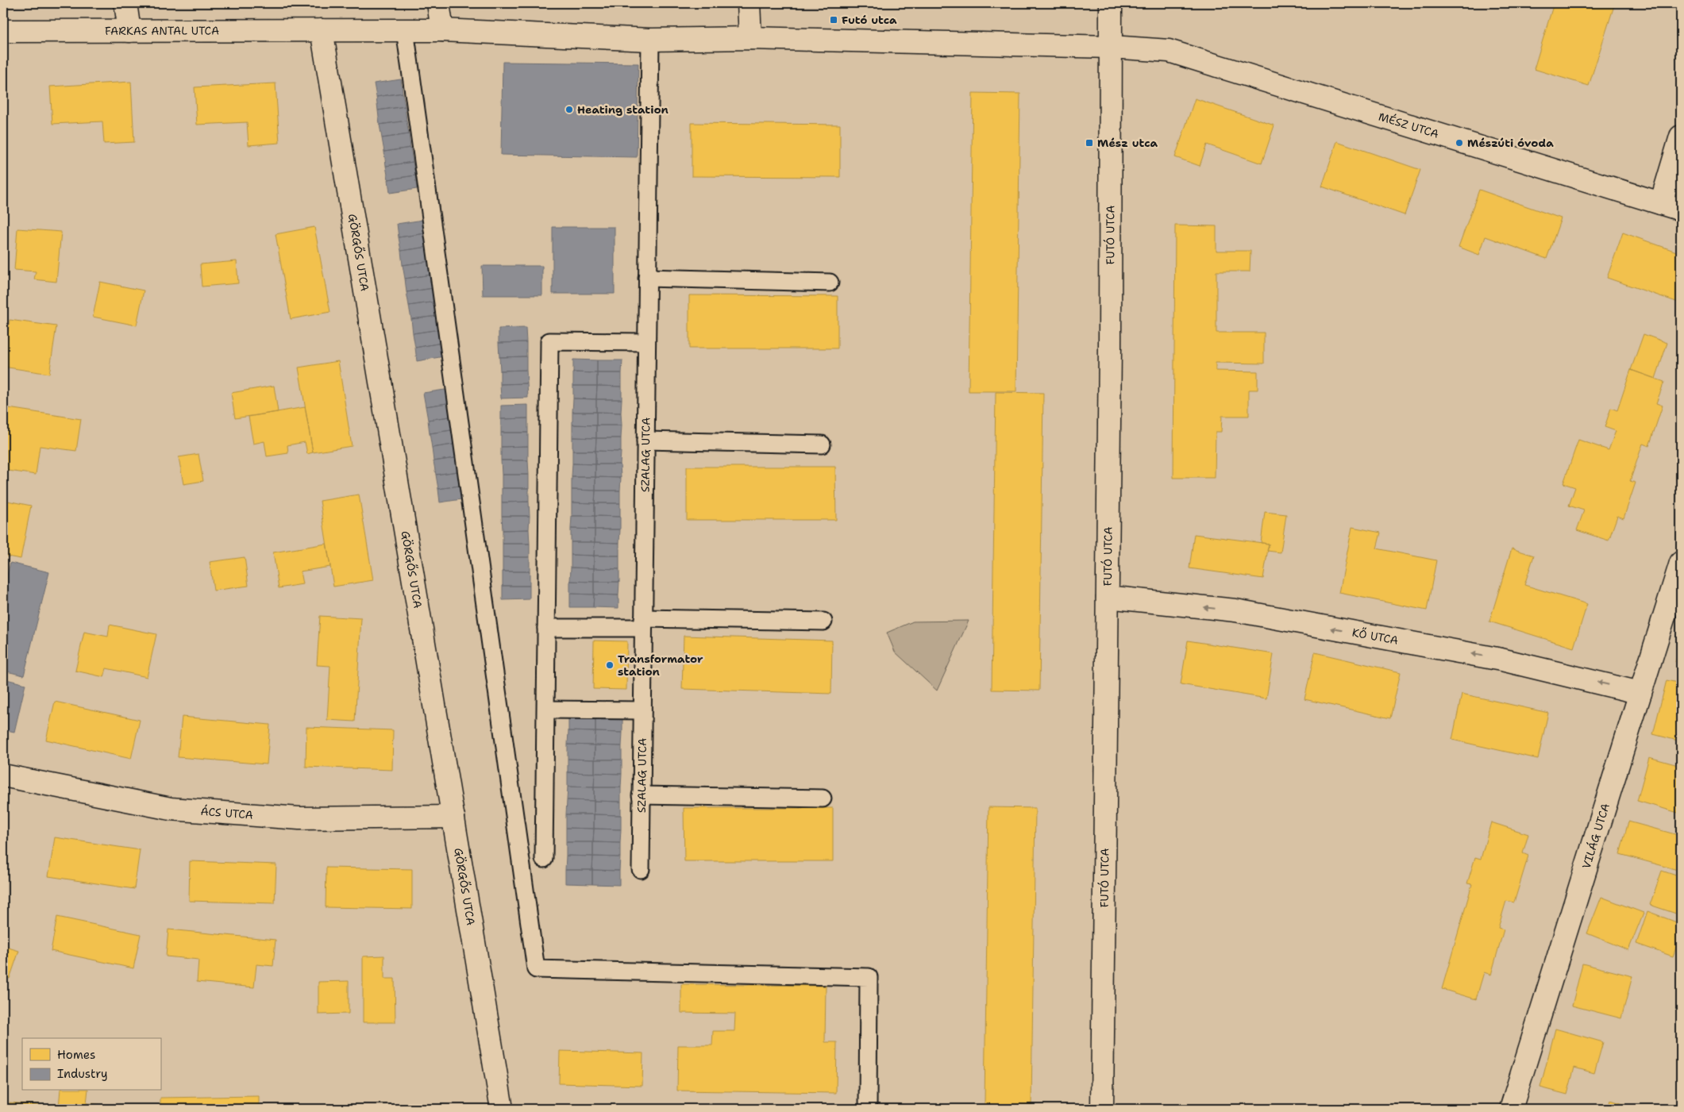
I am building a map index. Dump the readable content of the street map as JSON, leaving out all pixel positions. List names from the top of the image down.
{
  "streets": {
    "street": [
      "FARKAS ANTAL UTCA",
      "MÉSZ UTCA",
      "FUTÓ UTCA",
      "GÖRGŐS UTCA",
      "KŐ UTCA",
      "ÁCS UTCA",
      "VILÁG UTCA"
    ],
    "lane": ["SZALAG UTCA"]
  },
  "crossings": [
    ["FARKAS ANTAL UTCA", "MÉSZ UTCA"],
    ["FARKAS ANTAL UTCA", "GÖRGŐS UTCA"],
    ["FARKAS ANTAL UTCA", "SZALAG UTCA"],
    ["MÉSZ UTCA", "FUTÓ UTCA"],
    ["FUTÓ UTCA", "KŐ UTCA"],
    ["GÖRGŐS UTCA", "ÁCS UTCA"],
    ["KŐ UTCA", "VILÁG UTCA"]
  ],
  "one_way": ["KŐ UTCA"],
  "places": {
    "transit": ["Futó utca", "Mész utca"],
    "other": ["Heating station", "Mészúti óvoda", "Transformator station"]
  },
  "legend": ["Homes", "Industry"]
}
